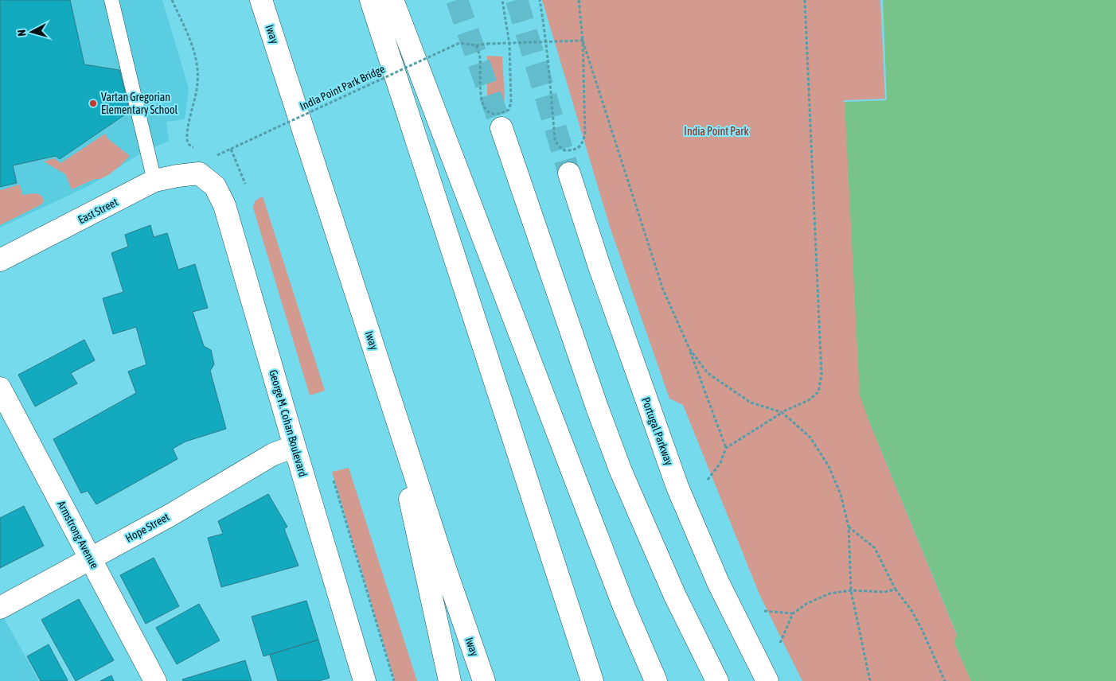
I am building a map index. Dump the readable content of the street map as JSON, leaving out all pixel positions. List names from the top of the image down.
{
  "streets": {
    "main road": [
      "Iway",
      "East Street",
      "George M. Cohan Boulevard",
      "Portugal Parkway",
      "Hope Street",
      "Armstrong Avenue"
    ],
    "path": ["India Point Park Bridge"]
  },
  "crossings": [
    ["East Street", "George M. Cohan Boulevard"],
    ["George M. Cohan Boulevard", "Hope Street"],
    ["Hope Street", "Armstrong Avenue"]
  ],
  "parks": ["India Point Park"],
  "places": ["Vartan Gregorian Elementary School"],
  "north": "left"
}
